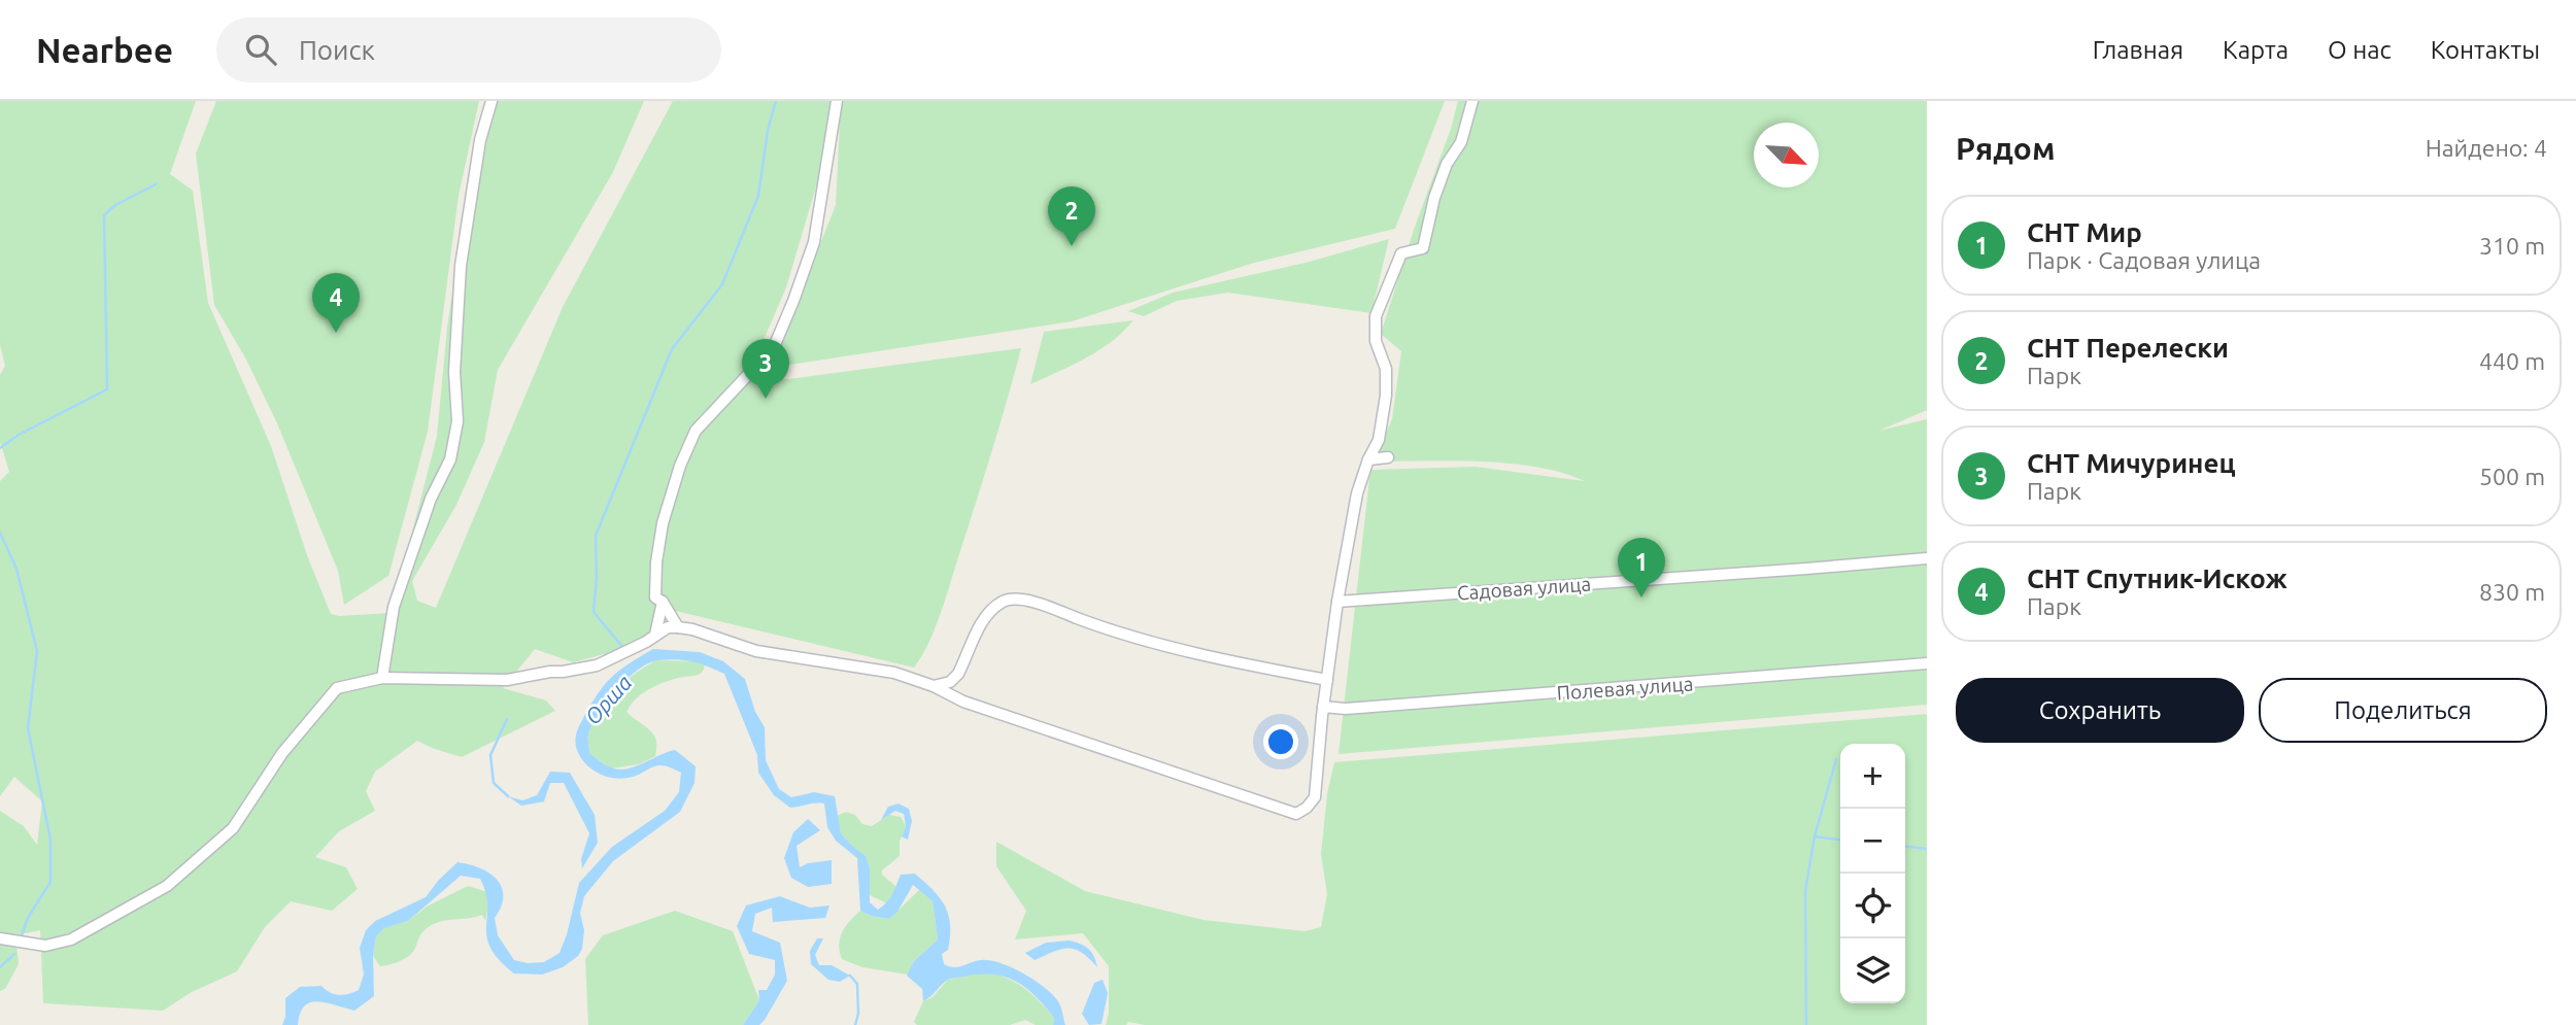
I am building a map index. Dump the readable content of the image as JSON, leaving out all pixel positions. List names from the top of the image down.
{
  "streets": {
    "street": ["Садовая улица", "Полевая улица"]
  },
  "water": ["Орша"],
  "north": "bottom right",
  "page": {
    "header": "Nearbee",
    "search": "Поиск",
    "nav": [
      "Главная",
      "Карта",
      "О нас",
      "Контакты"
    ],
    "heading": ["Рядом", "Найдено: 4"],
    "pins": [
      "2",
      "4",
      "3",
      "1"
    ],
    "list": [
      {
        "mark": "1",
        "name": "СНТ Мир",
        "note": "Парк · Садовая улица",
        "value": "310 m"
      },
      {
        "mark": "2",
        "name": "СНТ Перелески",
        "note": "Парк",
        "value": "440 m"
      },
      {
        "mark": "3",
        "name": "СНТ Мичуринец",
        "note": "Парк",
        "value": "500 m"
      },
      {
        "mark": "4",
        "name": "СНТ Спутник-Искож",
        "note": "Парк",
        "value": "830 m"
      }
    ],
    "buttons": ["Сохранить", "Поделиться"],
    "map_buttons": ["+", "−"]
  }
}
